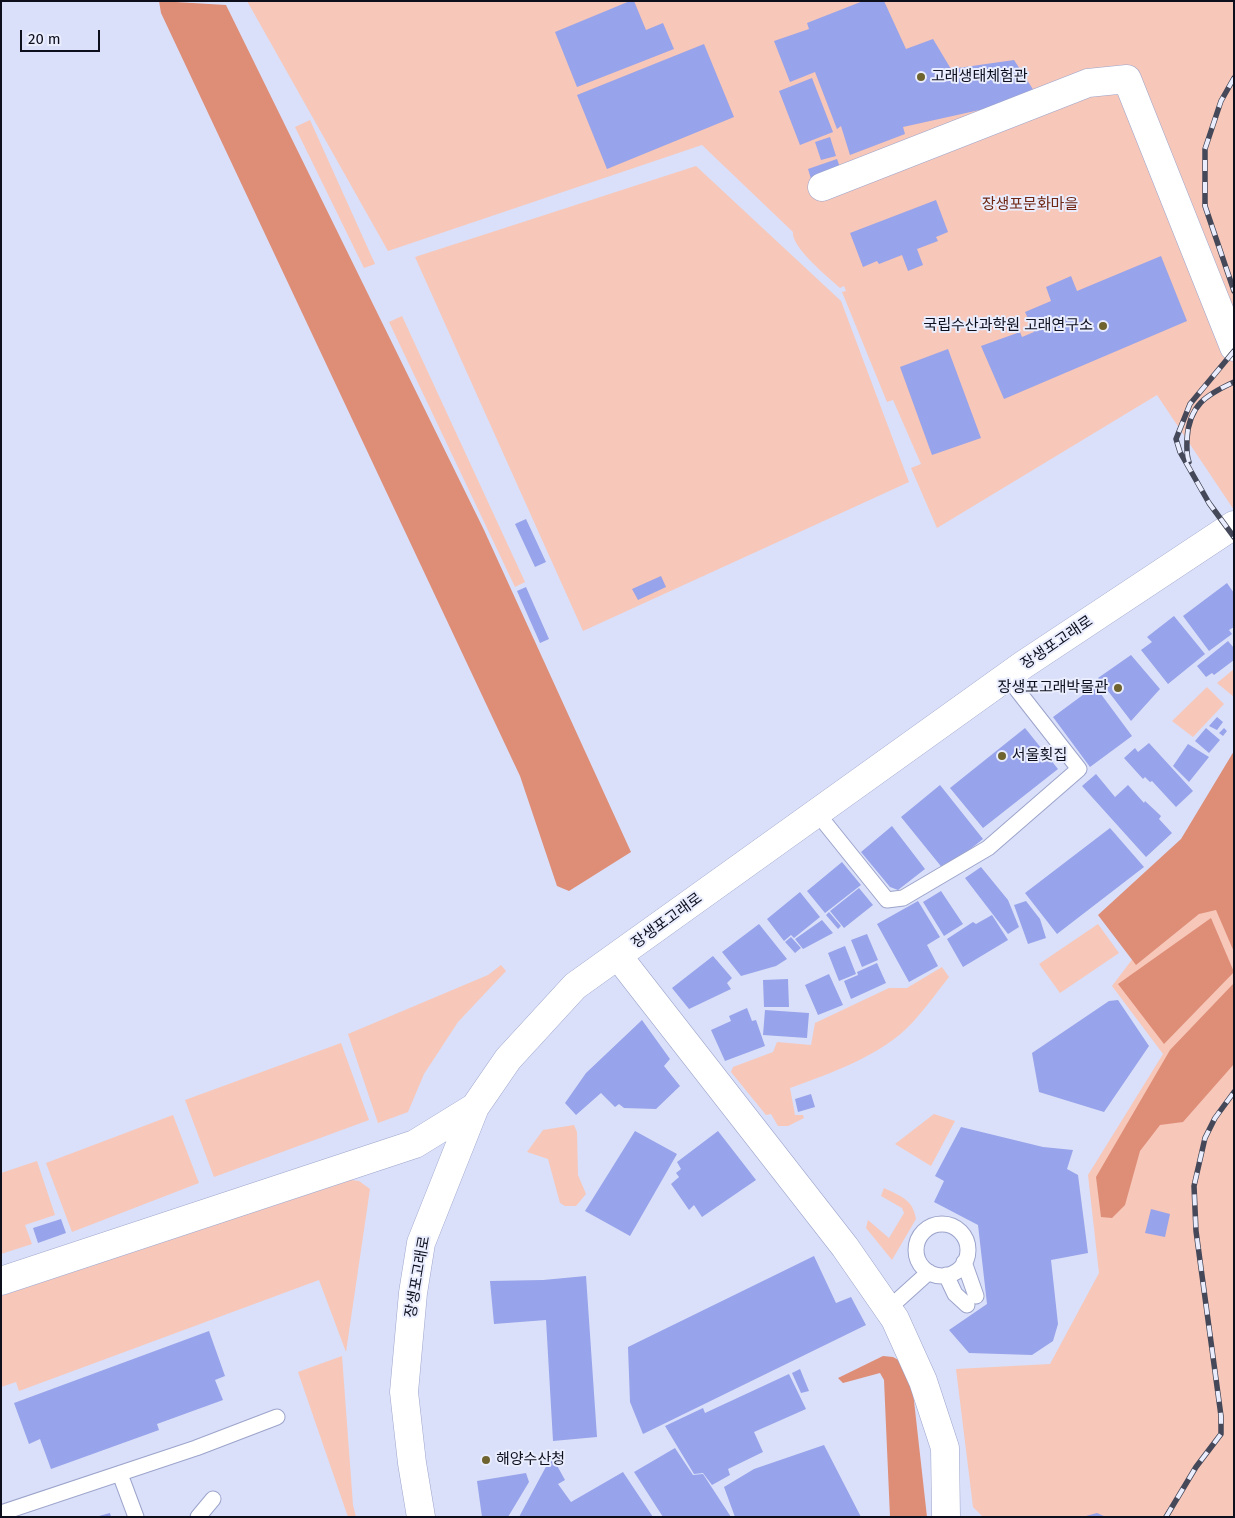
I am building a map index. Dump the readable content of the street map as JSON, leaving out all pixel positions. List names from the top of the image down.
{
  "streets": {
    "street": ["장생포고래로"]
  },
  "parks": ["장생포문화마을"],
  "places": [
    "고래생태체험관",
    "국립수산과학원 고래연구소",
    "장생포고래박물관",
    "서울횟집",
    "해양수산청"
  ],
  "scale_bar": "20 m"
}
